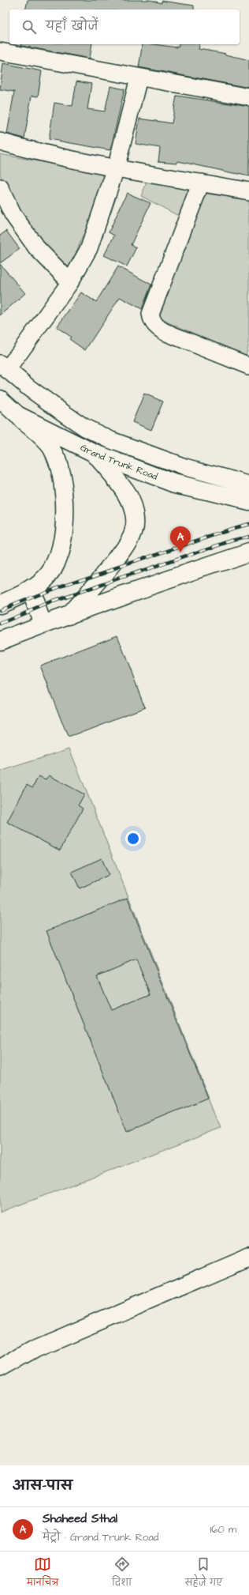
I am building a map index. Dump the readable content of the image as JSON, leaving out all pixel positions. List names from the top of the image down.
{
  "streets": {
    "main road": ["Grand Trunk Road"]
  },
  "page": {
    "search": "यहाँ खोजें",
    "pins": "A",
    "heading": "आस-पास",
    "list": [
      {
        "mark": "A",
        "name": "Shaheed Sthal",
        "note": "मेट्रो · Grand Trunk Road",
        "value": "160 m"
      }
    ],
    "nav": ["मानचित्र", "दिशा", "सहेजे गए"]
  }
}
